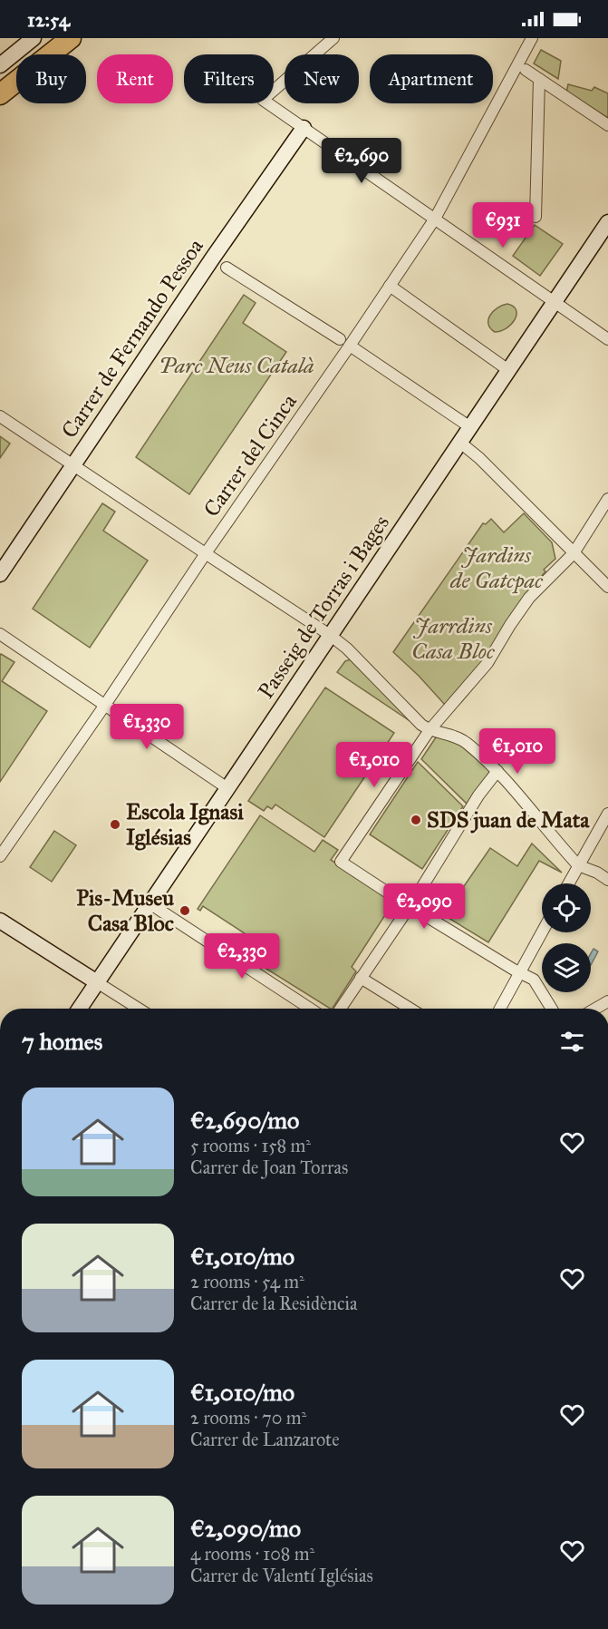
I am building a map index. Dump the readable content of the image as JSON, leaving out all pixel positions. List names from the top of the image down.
{
  "streets": {
    "street": ["Carrer de Fernando Pessoa", "Carrer del Cinca", "Passeig de Torras i Bages"]
  },
  "parks": ["Parc Neus Català", "Jardins de Gatcpac", "Jarrdins Casa Bloc"],
  "places": ["SDS juan de Mata", "Escola Ignasi Iglésias", "Pis-Museu Casa Bloc"],
  "page": {
    "status": "12:54",
    "chip": [
      "Buy",
      "Rent",
      "Filters",
      "New",
      "Apartment"
    ],
    "price": [
      "€2,690",
      "€931",
      "€1,330",
      "€1,010",
      "€1,010",
      "€2,090",
      "€2,330"
    ],
    "heading": "7 homes",
    "list": [
      {
        "name": "€2,690/mo",
        "note": "5 rooms · 158 m² · Carrer de Joan Torras"
      },
      {
        "name": "€1,010/mo",
        "note": "2 rooms · 54 m² · Carrer de la Residència"
      },
      {
        "name": "€1,010/mo",
        "note": "2 rooms · 70 m² · Carrer de Lanzarote"
      },
      {
        "name": "€2,090/mo",
        "note": "4 rooms · 108 m² · Carrer de Valentí Iglésias"
      }
    ]
  }
}
